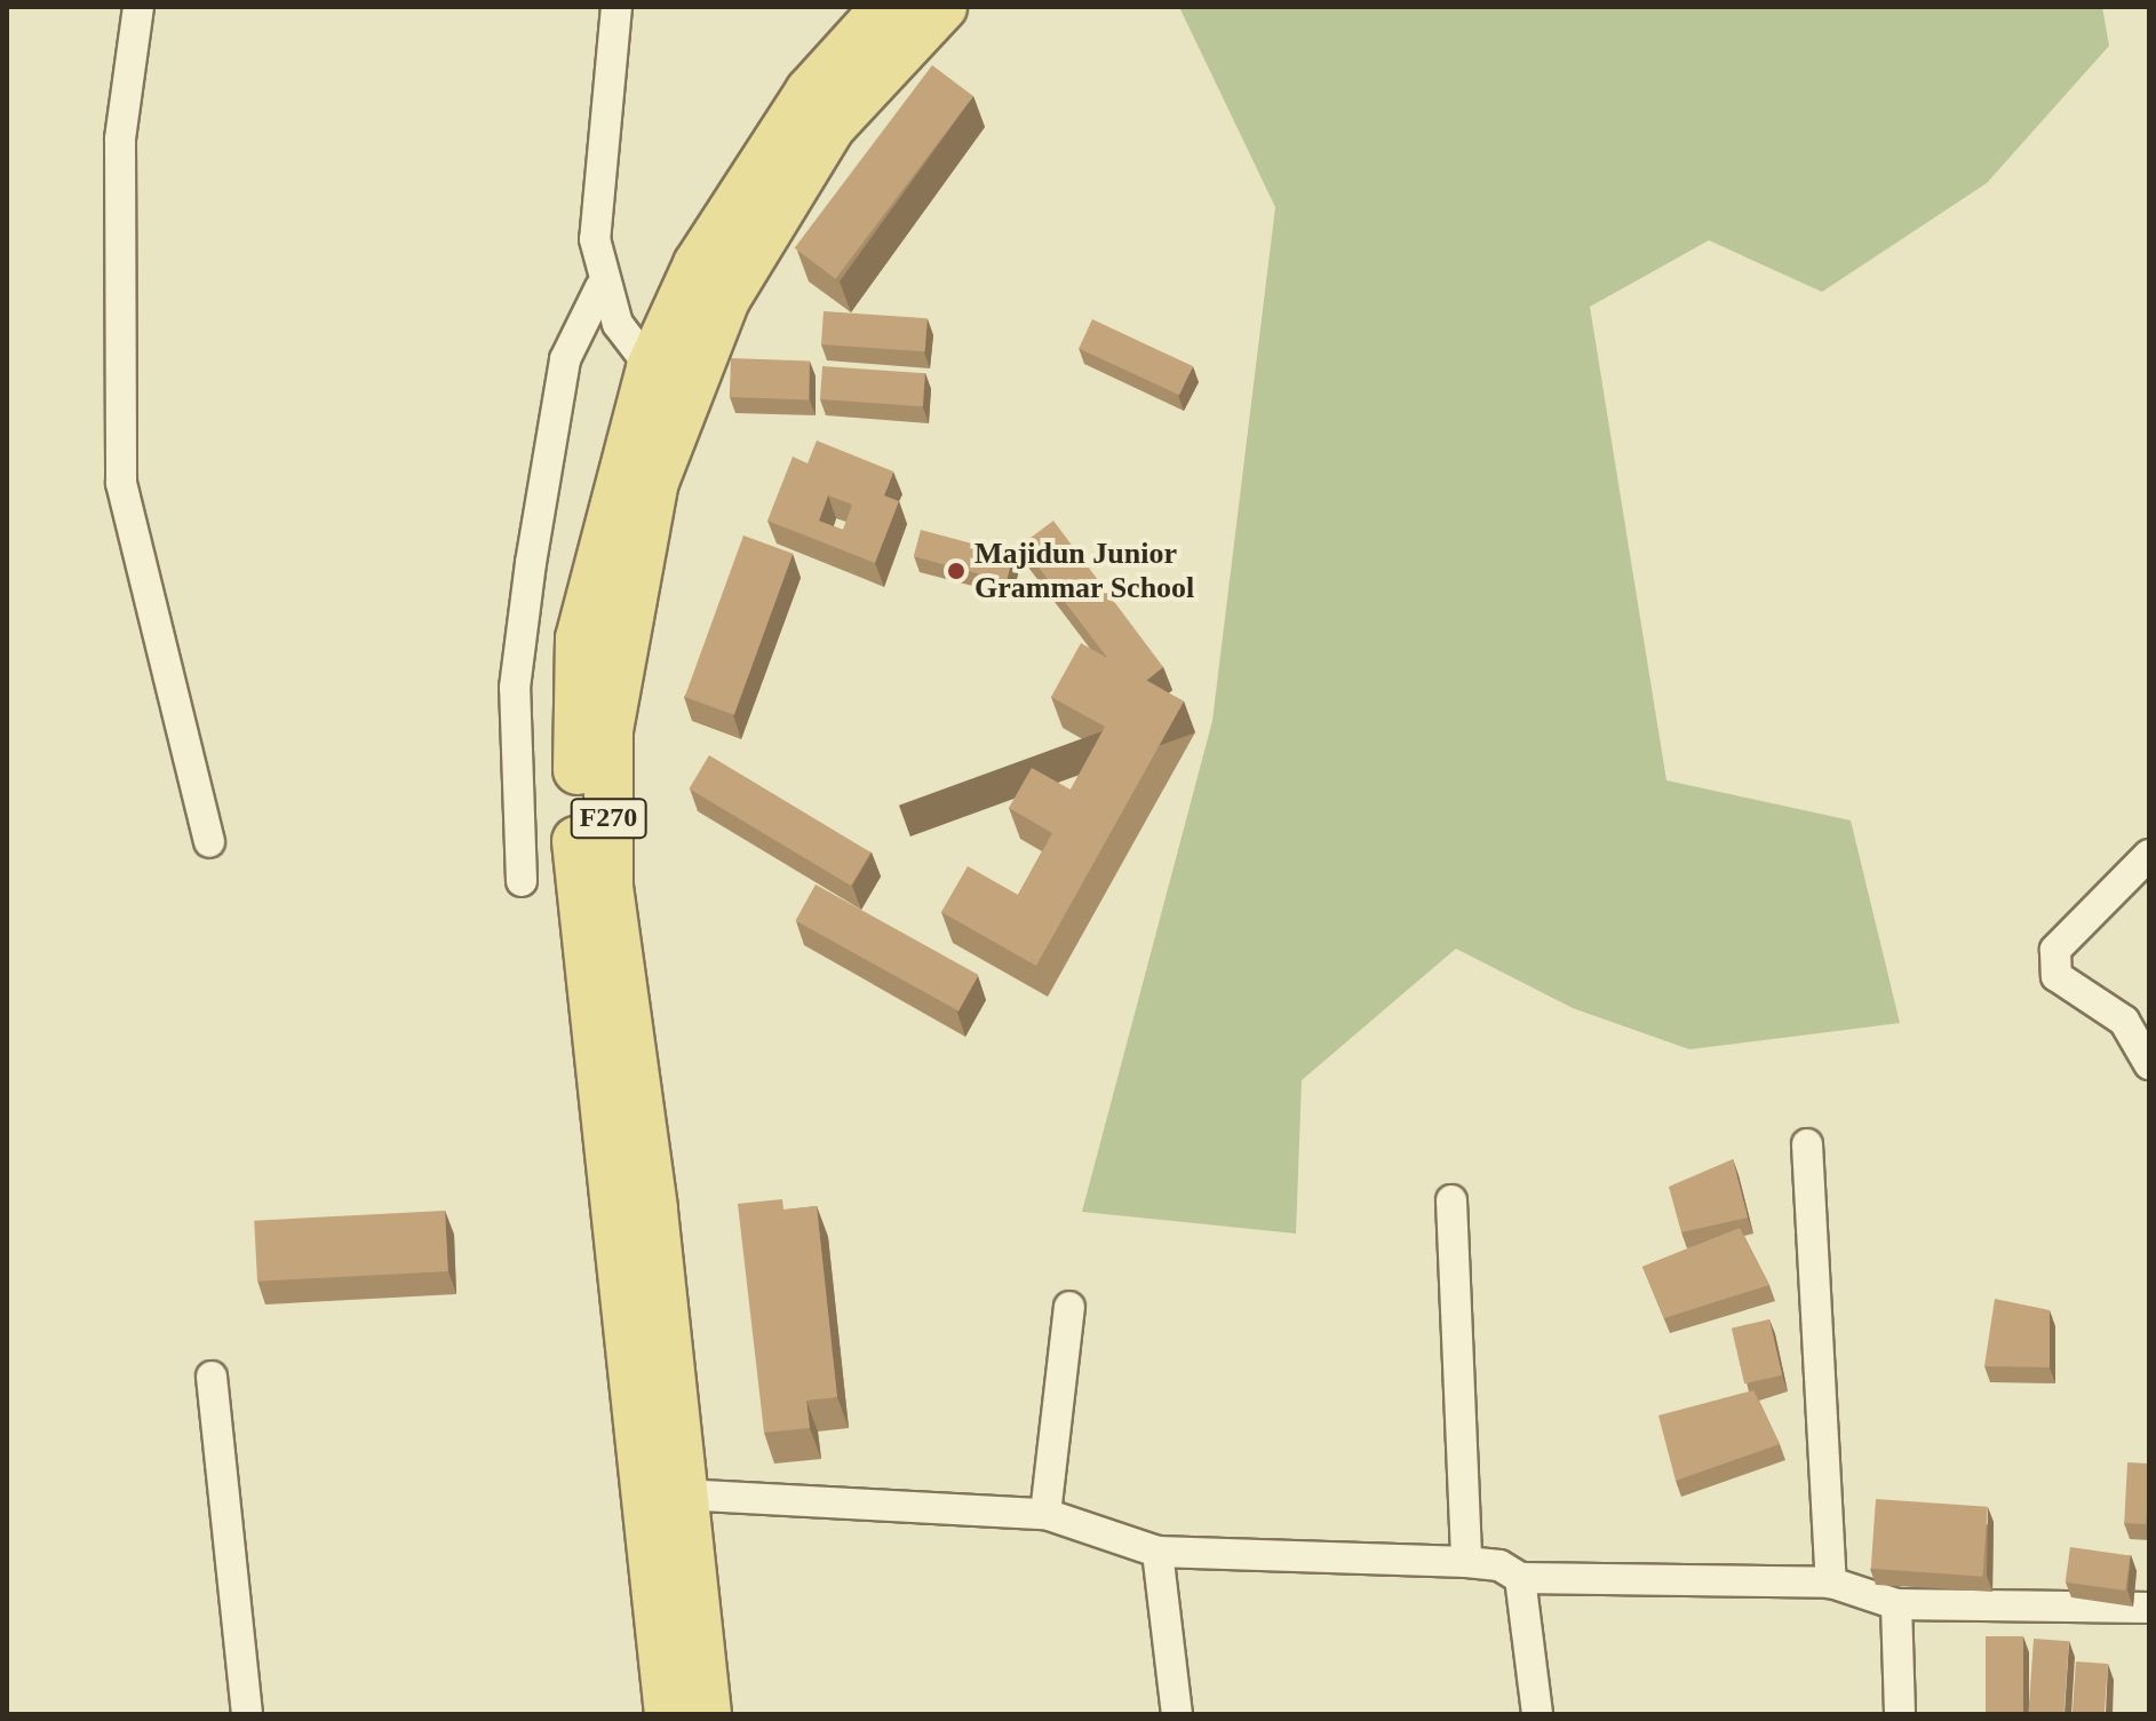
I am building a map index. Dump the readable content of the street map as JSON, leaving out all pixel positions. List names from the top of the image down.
{
  "streets": {
    "main road": ["F270"]
  },
  "places": ["Majidun Junior Grammar School"]
}
